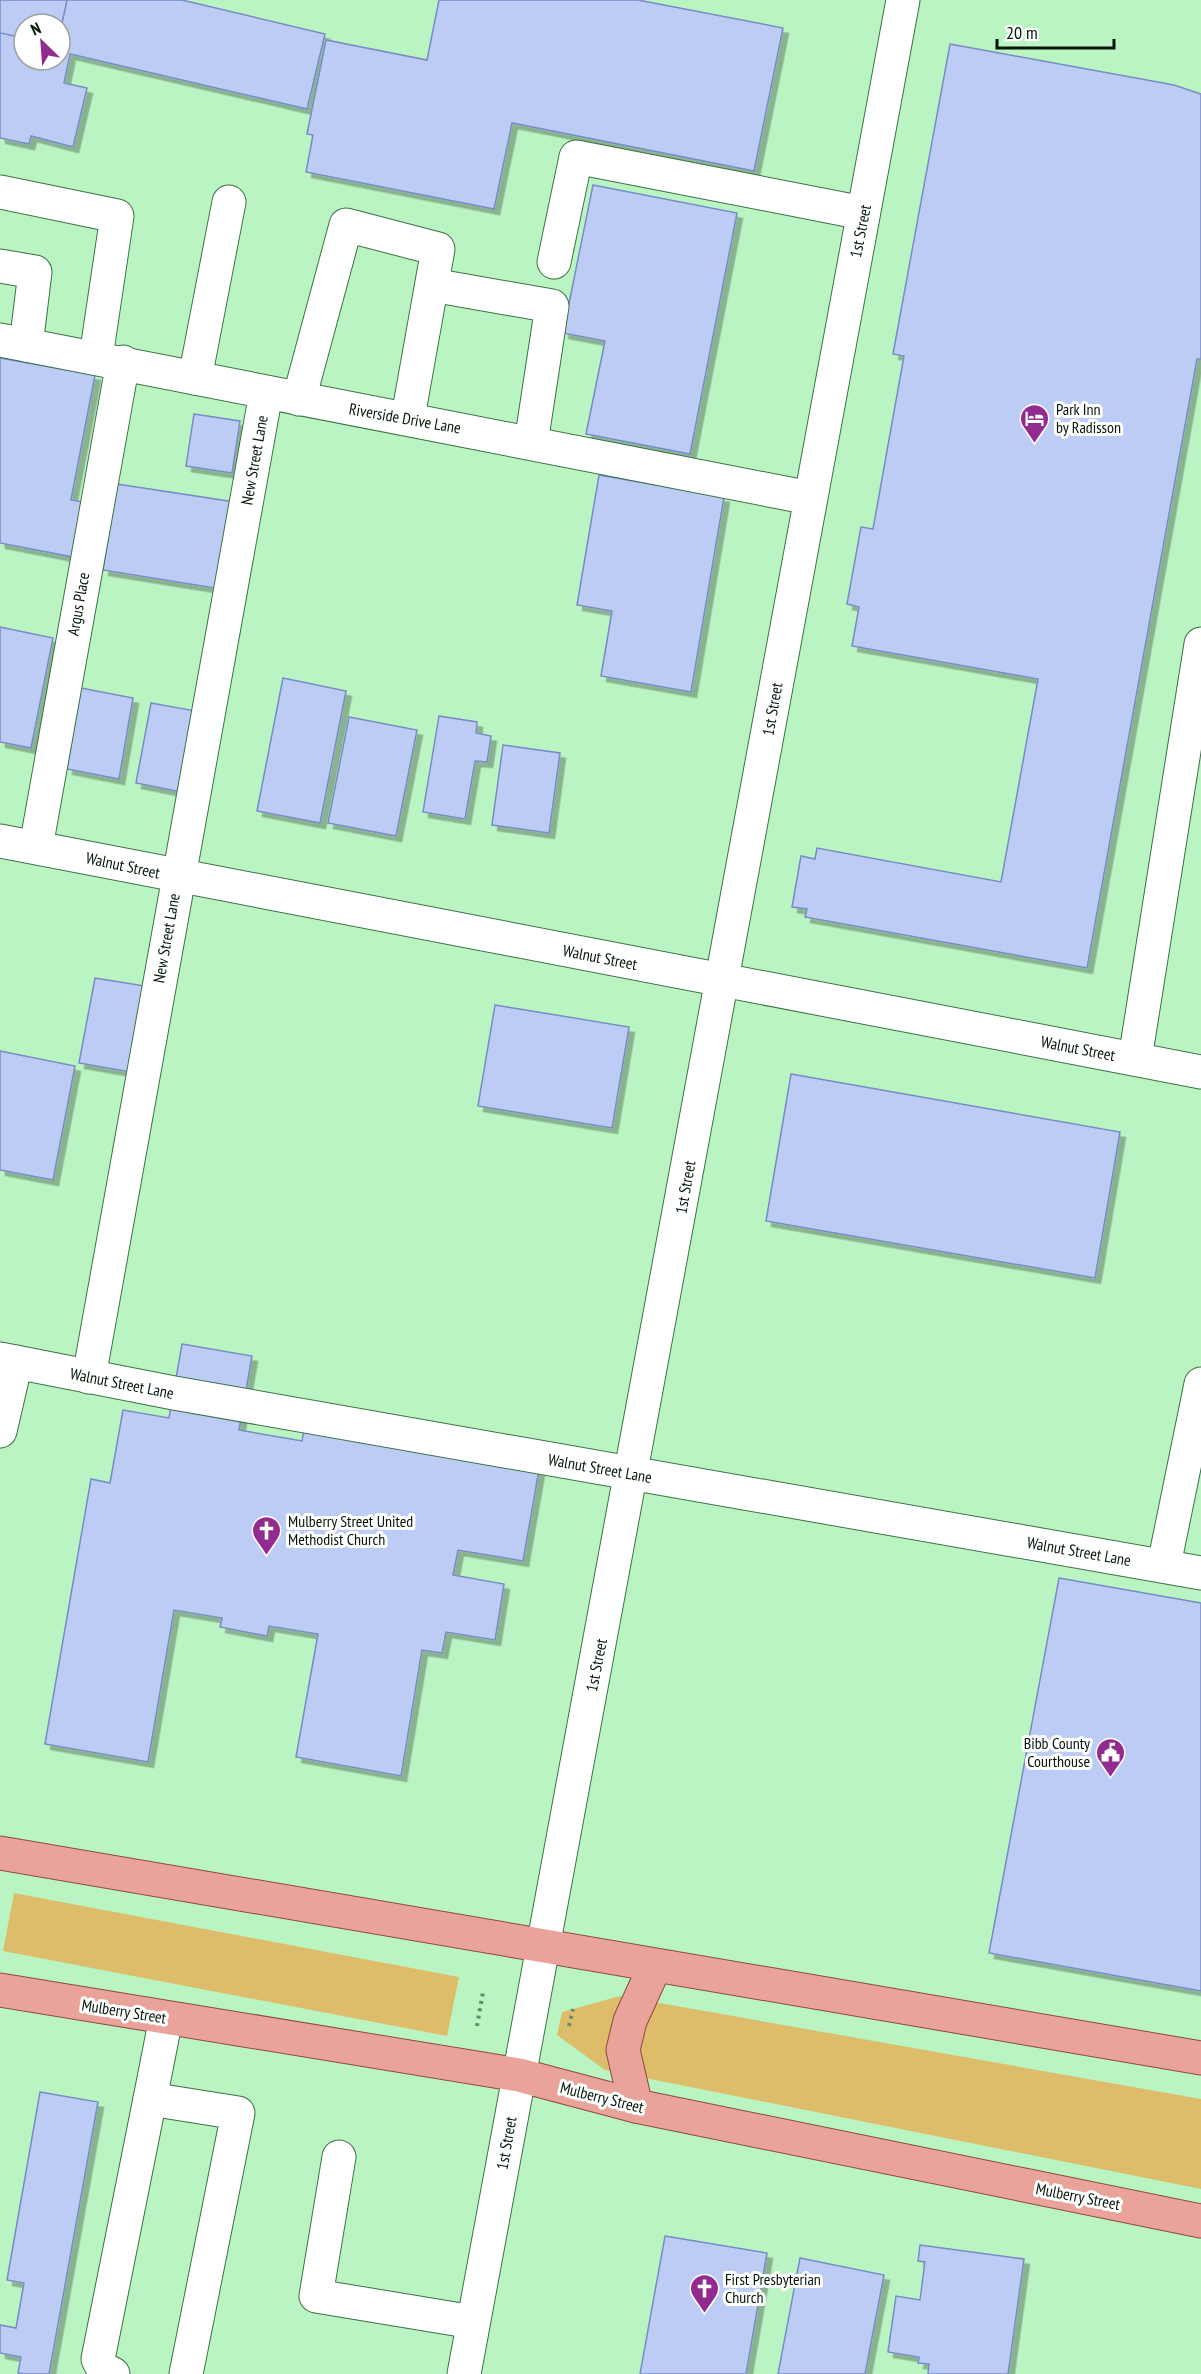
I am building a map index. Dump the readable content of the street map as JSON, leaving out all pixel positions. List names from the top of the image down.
{
  "streets": {
    "main road": ["Mulberry Street"],
    "street": [
      "1st Street",
      "Riverside Drive Lane",
      "New Street Lane",
      "Argus Place",
      "Walnut Street",
      "Walnut Street Lane"
    ]
  },
  "crossings": [
    ["1st Street", "Riverside Drive Lane"],
    ["1st Street", "Walnut Street"],
    ["1st Street", "Walnut Street Lane"],
    ["1st Street", "Mulberry Street"],
    ["Riverside Drive Lane", "New Street Lane"],
    ["Riverside Drive Lane", "Argus Place"],
    ["New Street Lane", "Walnut Street"],
    ["New Street Lane", "Walnut Street Lane"],
    ["Argus Place", "Walnut Street"]
  ],
  "places": {
    "hotel": ["Park Inn by Radisson"],
    "church": ["Mulberry Street United Methodist Church", "First Presbyterian Church"],
    "public building": ["Bibb County Courthouse"]
  },
  "scale_bar": "20 m",
  "north": "top left"
}
